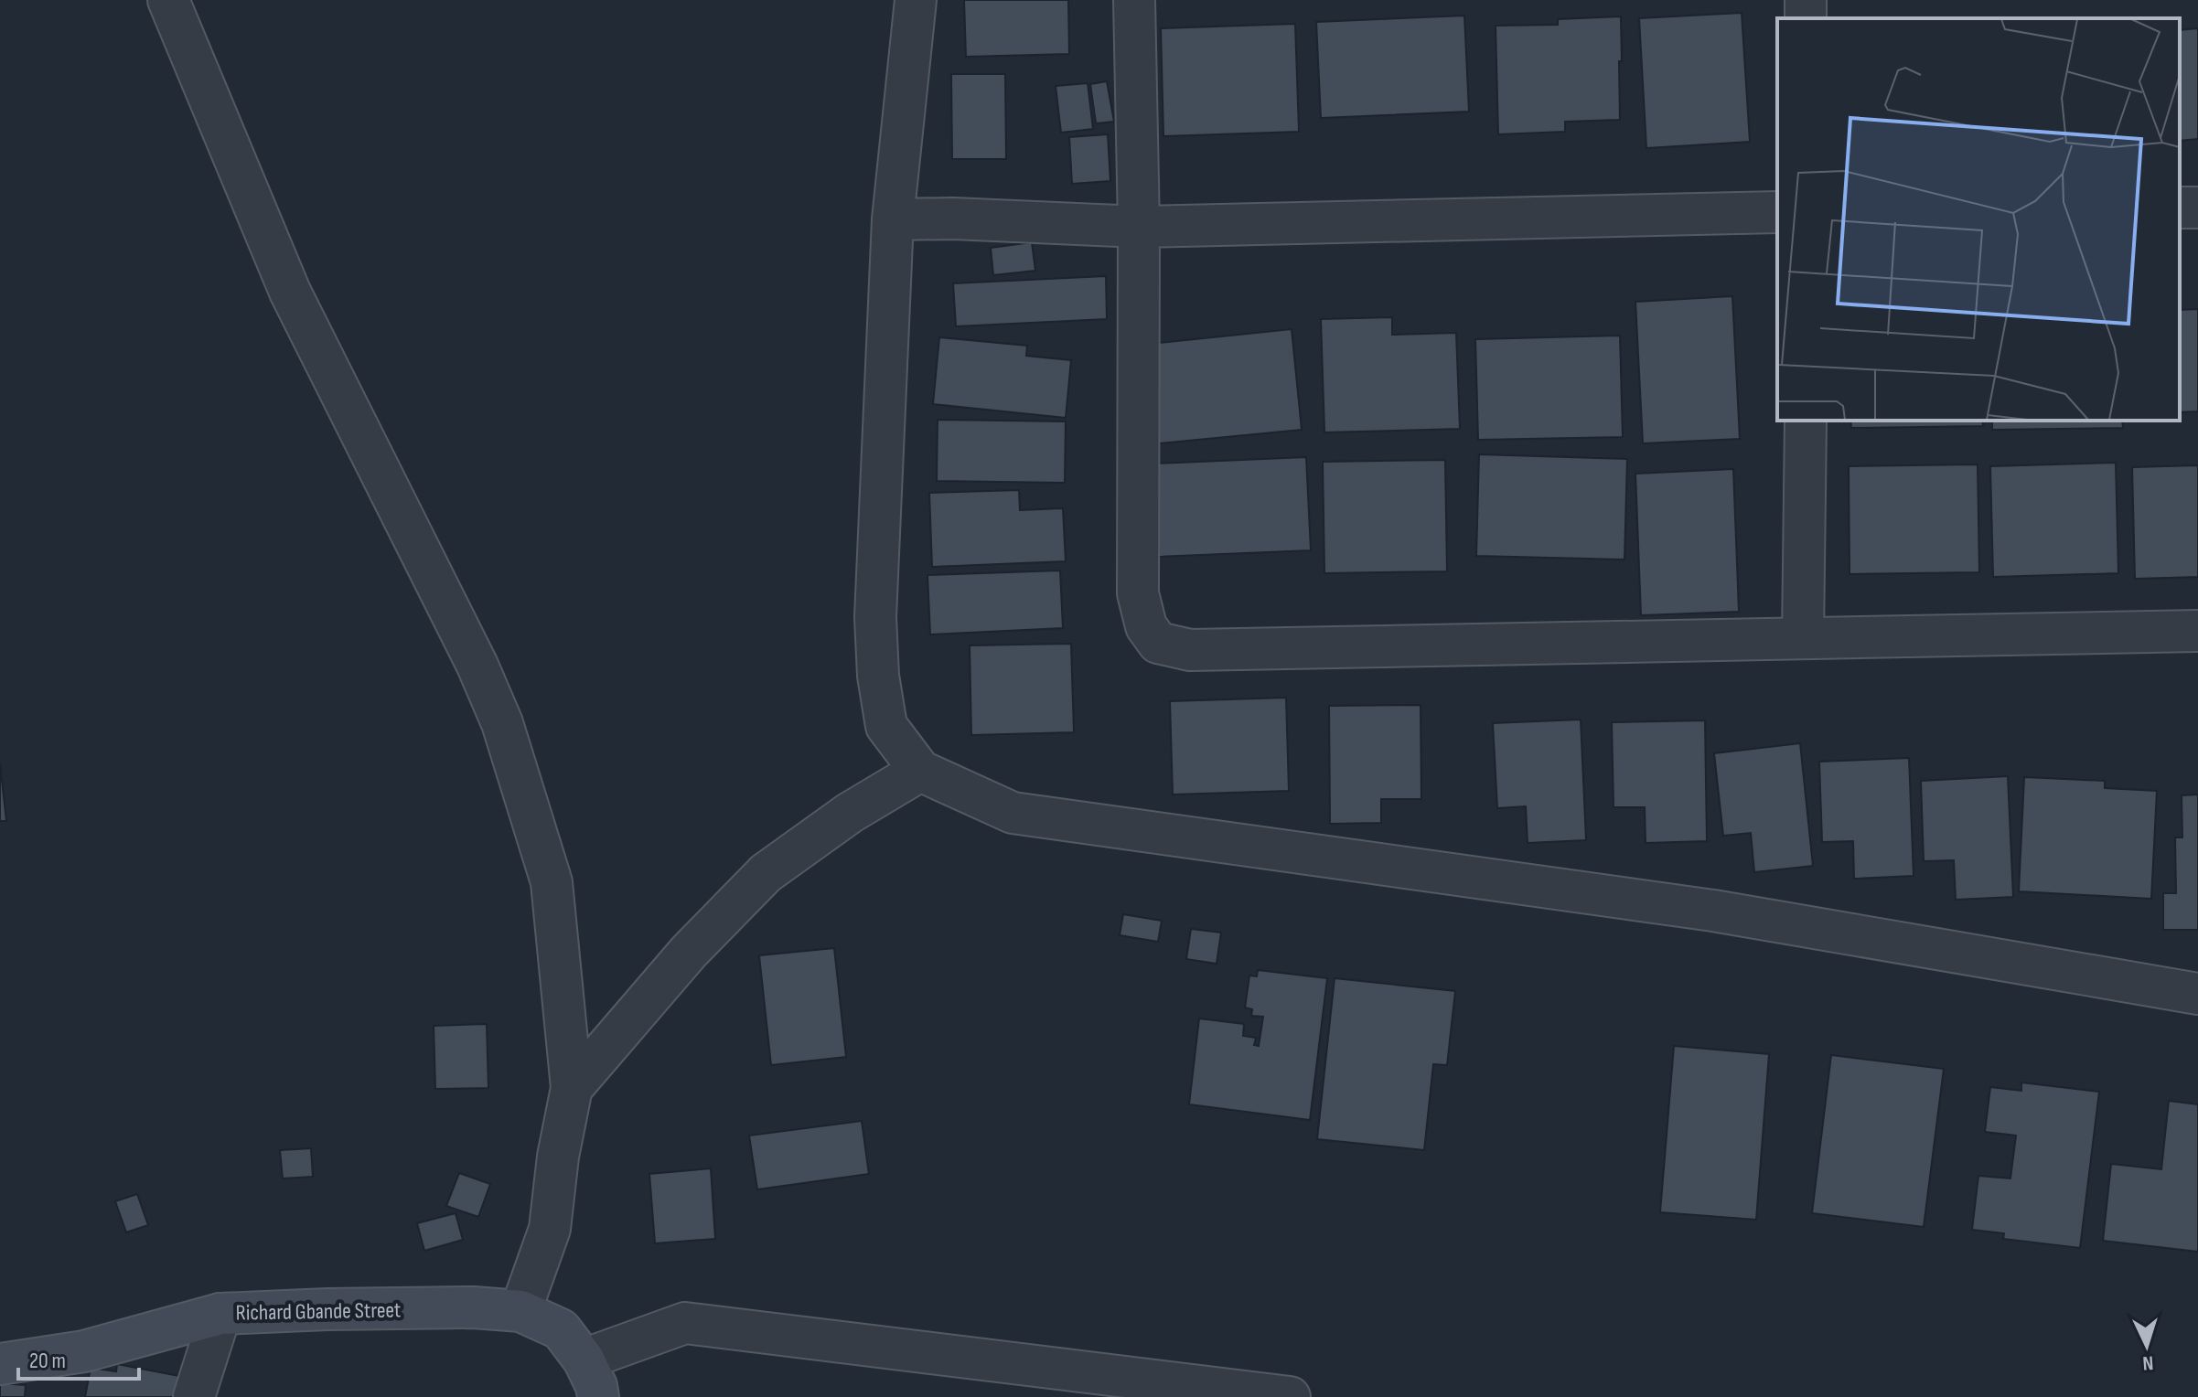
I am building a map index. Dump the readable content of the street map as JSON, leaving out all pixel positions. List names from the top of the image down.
{
  "streets": {
    "street": ["Richard Gbande Street"]
  },
  "scale_bar": "20 m",
  "north": "bottom"
}
